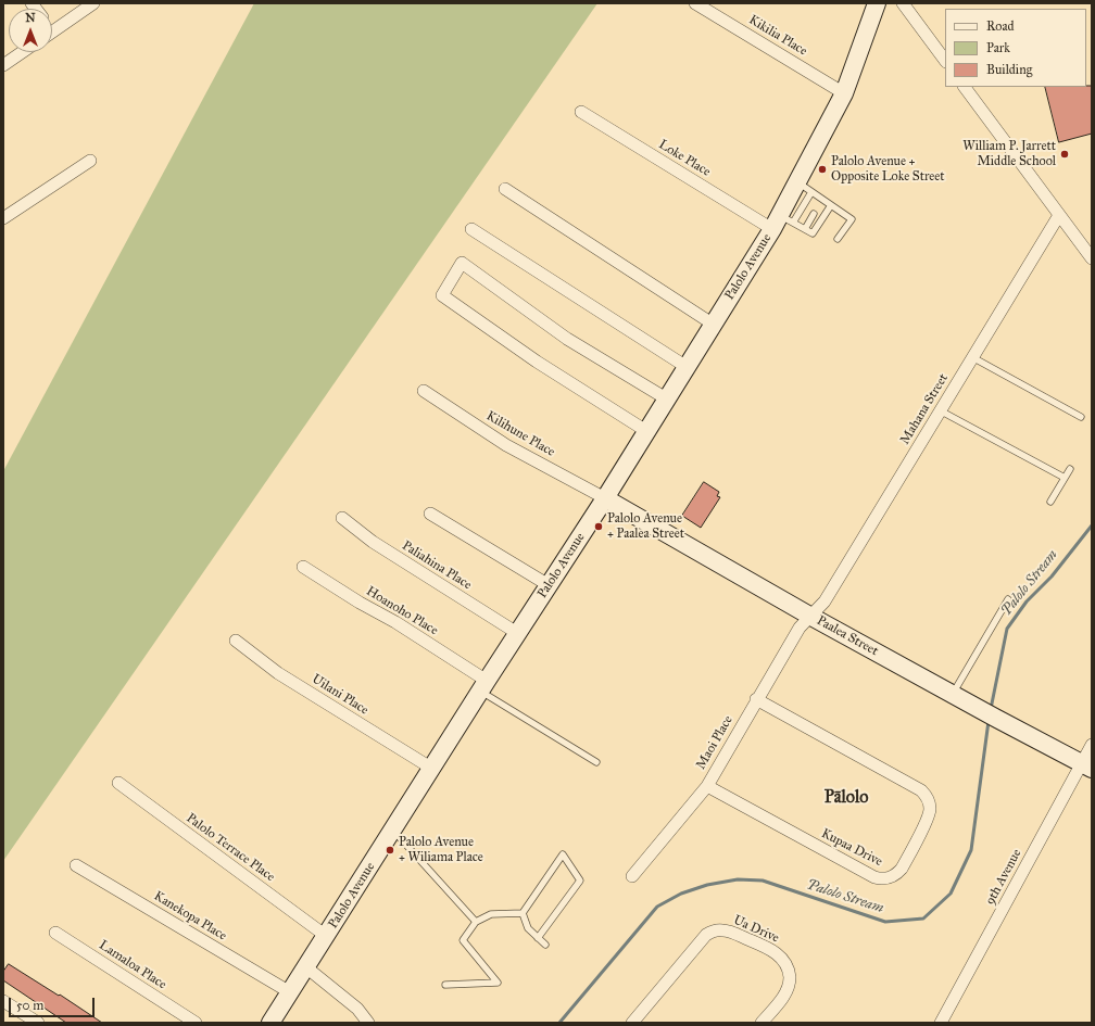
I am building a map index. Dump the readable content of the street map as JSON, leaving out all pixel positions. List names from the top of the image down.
{
  "streets": {
    "street": [
      "Kikilia Place",
      "Loke Place",
      "Palolo Avenue",
      "Mahana Street",
      "Kilihune Place",
      "Paliahina Place",
      "Hoanoho Place",
      "Paalea Street",
      "Uilani Place",
      "Maoi Place",
      "Palolo Terrace Place",
      "Kupaa Drive",
      "9th Avenue",
      "Kanekopa Place",
      "Ua Drive",
      "Lamaloa Place"
    ]
  },
  "crossings": [
    ["Kikilia Place", "Palolo Avenue"],
    ["Loke Place", "Palolo Avenue"],
    ["Palolo Avenue", "Kilihune Place"],
    ["Palolo Avenue", "Paliahina Place"],
    ["Palolo Avenue", "Hoanoho Place"],
    ["Palolo Avenue", "Paalea Street"],
    ["Palolo Avenue", "Uilani Place"],
    ["Palolo Avenue", "Palolo Terrace Place"],
    ["Palolo Avenue", "Kanekopa Place"],
    ["Mahana Street", "Paalea Street"],
    ["Mahana Street", "Maoi Place"],
    ["Kilihune Place", "Paalea Street"],
    ["Paalea Street", "Maoi Place"],
    ["Paalea Street", "9th Avenue"],
    ["Maoi Place", "Kupaa Drive"]
  ],
  "districts": ["Pālolo"],
  "water": ["Palolo Stream"],
  "places": [
    "William P. Jarrett Middle School",
    "Palolo Avenue + Opposite Loke Street",
    "Palolo Avenue + Paalea Street",
    "Palolo Avenue + Wiliama Place"
  ],
  "legend": ["Road", "Park", "Building"],
  "scale_bar": "50 m",
  "north": "top"
}
